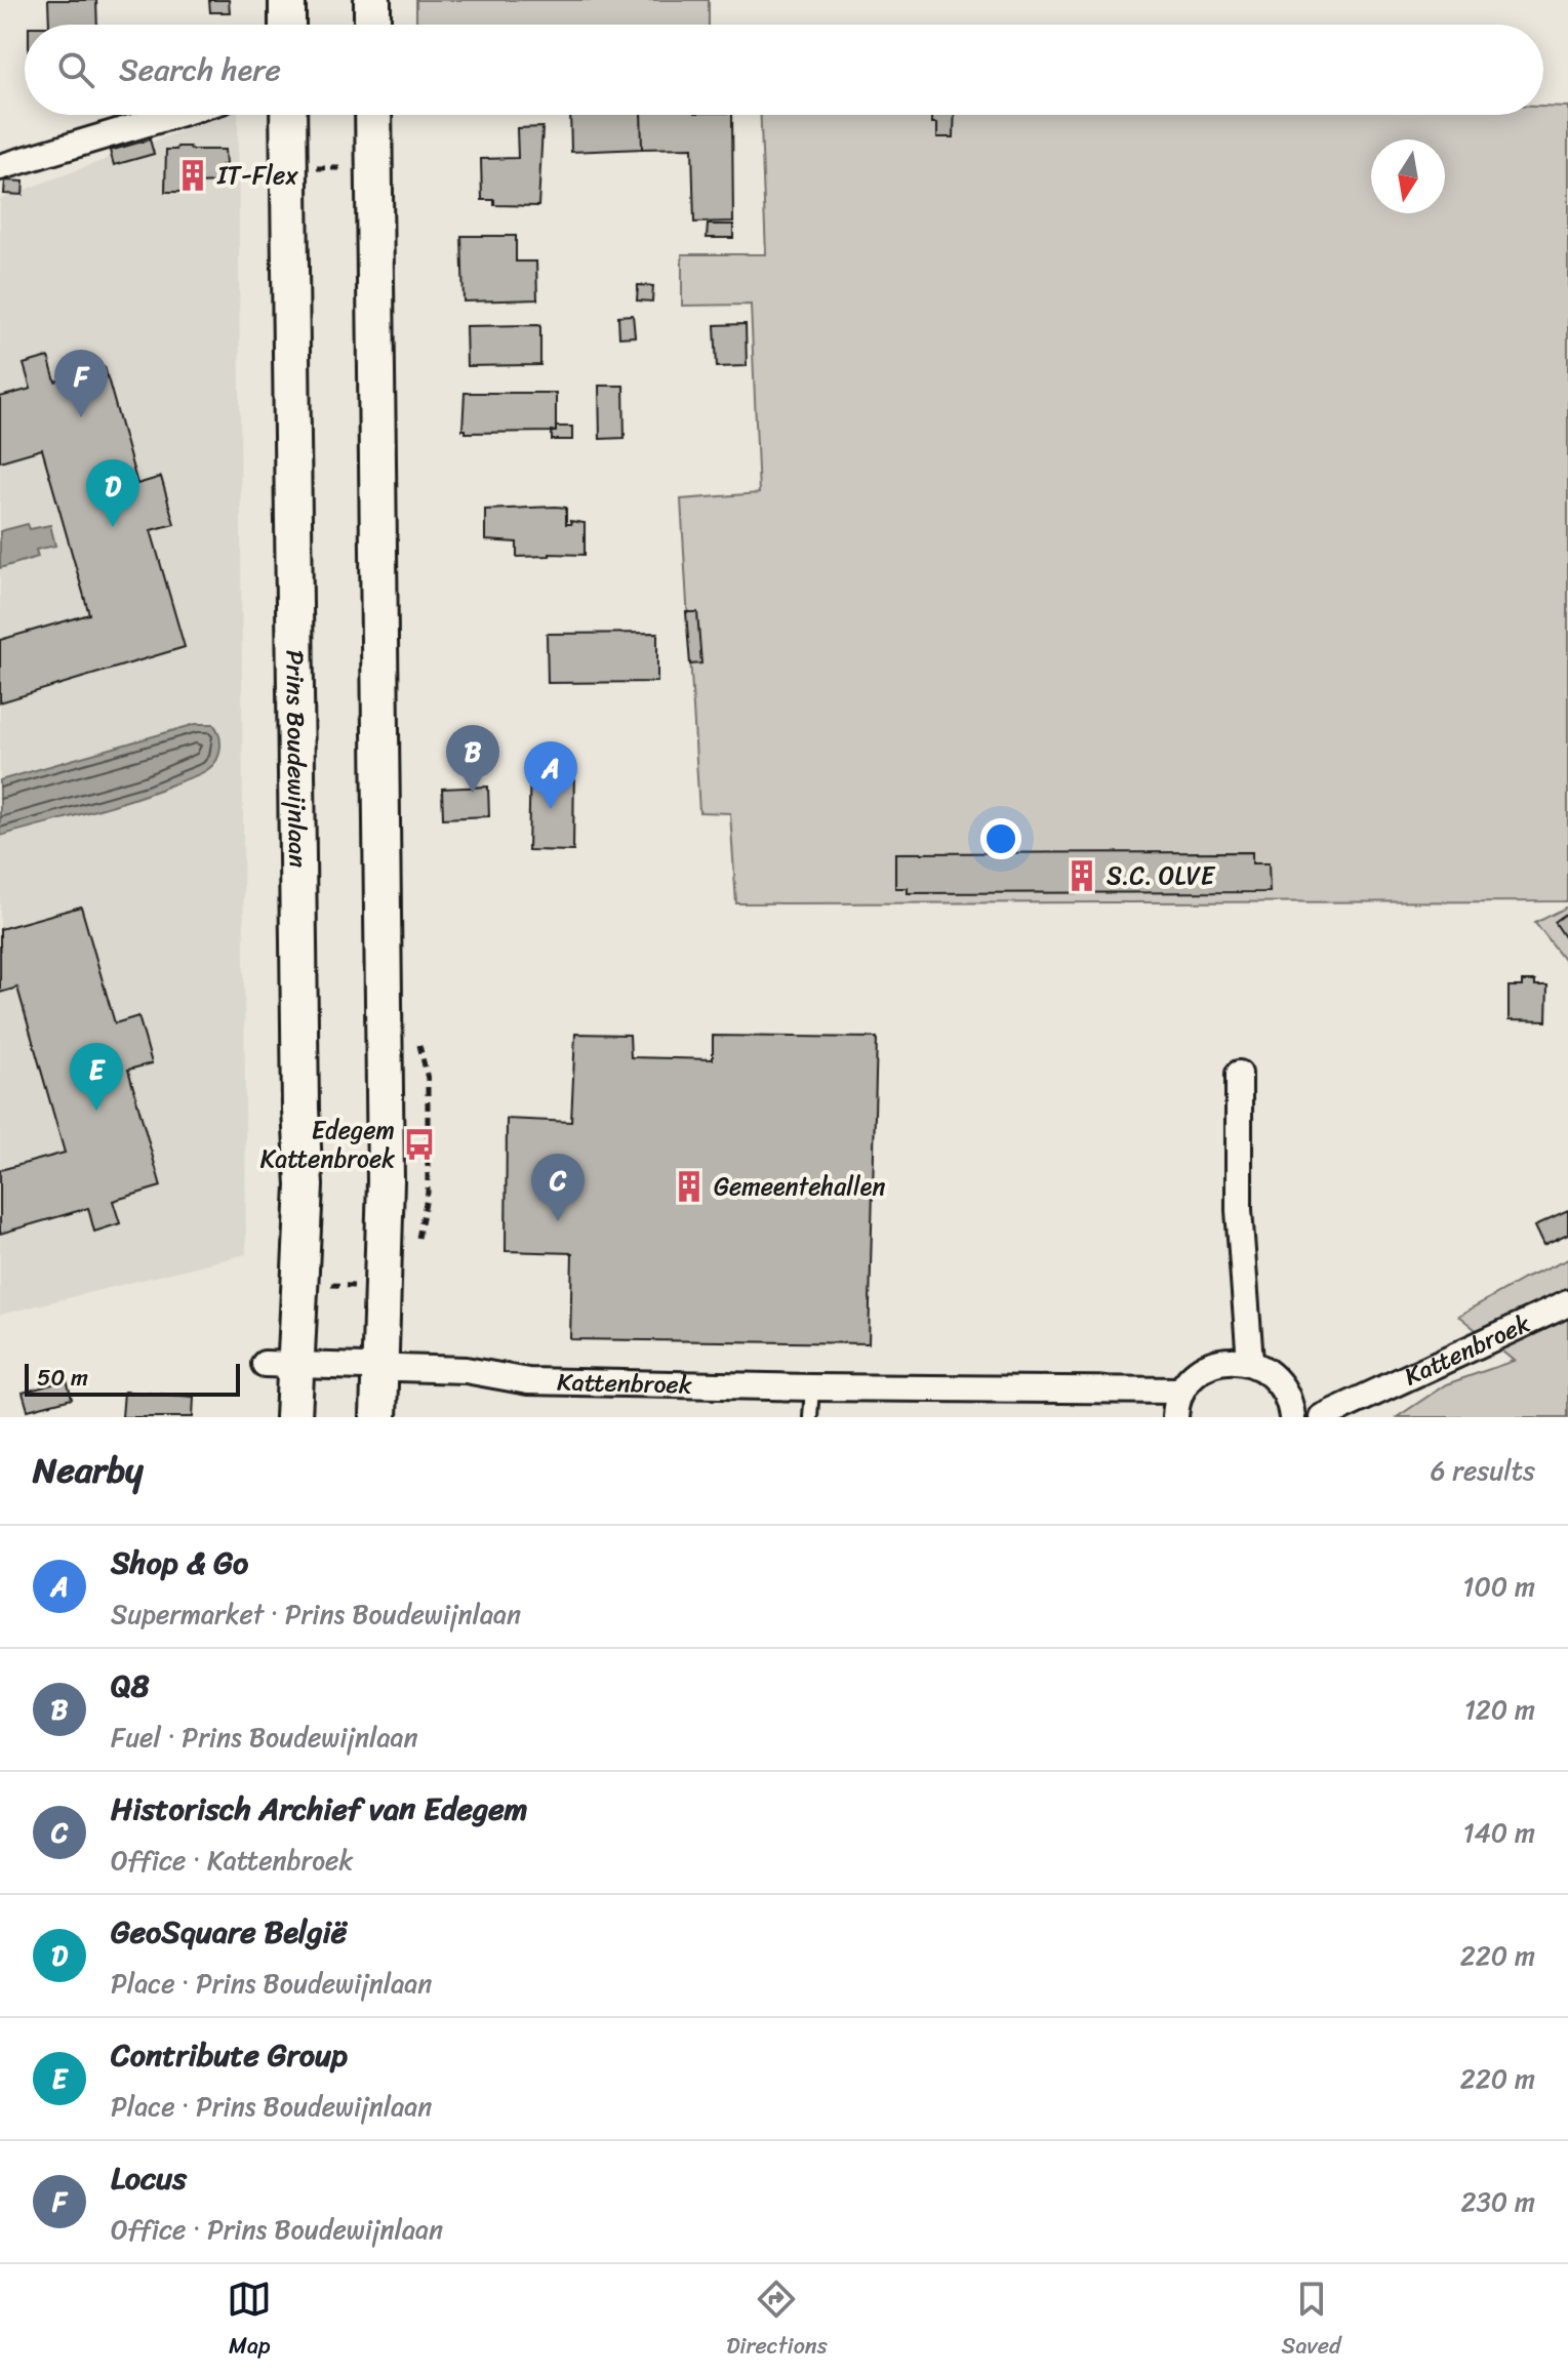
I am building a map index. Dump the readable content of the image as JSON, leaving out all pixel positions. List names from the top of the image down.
{
  "streets": {
    "main road": ["Prins Boudewijnlaan"],
    "street": ["Kattenbroek"]
  },
  "crossings": [
    ["Prins Boudewijnlaan", "Kattenbroek"]
  ],
  "places": {
    "building": ["IT-Flex", "S.C. OLVE", "Gemeentehallen"],
    "bus stop": ["Edegem Kattenbroek"]
  },
  "scale_bar": "50 m",
  "north": "bottom",
  "page": {
    "search": "Search here",
    "pins": [
      "F",
      "D",
      "B",
      "A",
      "E",
      "C"
    ],
    "scale": "50 m",
    "heading": ["Nearby", "6 results"],
    "list": [
      {
        "mark": "A",
        "name": "Shop & Go",
        "note": "Supermarket · Prins Boudewijnlaan",
        "value": "100 m"
      },
      {
        "mark": "B",
        "name": "Q8",
        "note": "Fuel · Prins Boudewijnlaan",
        "value": "120 m"
      },
      {
        "mark": "C",
        "name": "Historisch Archief van Edegem",
        "note": "Office · Kattenbroek",
        "value": "140 m"
      },
      {
        "mark": "D",
        "name": "GeoSquare België",
        "note": "Place · Prins Boudewijnlaan",
        "value": "220 m"
      },
      {
        "mark": "E",
        "name": "Contribute Group",
        "note": "Place · Prins Boudewijnlaan",
        "value": "220 m"
      },
      {
        "mark": "F",
        "name": "Locus",
        "note": "Office · Prins Boudewijnlaan",
        "value": "230 m"
      }
    ],
    "nav": ["Map", "Directions", "Saved"]
  }
}
